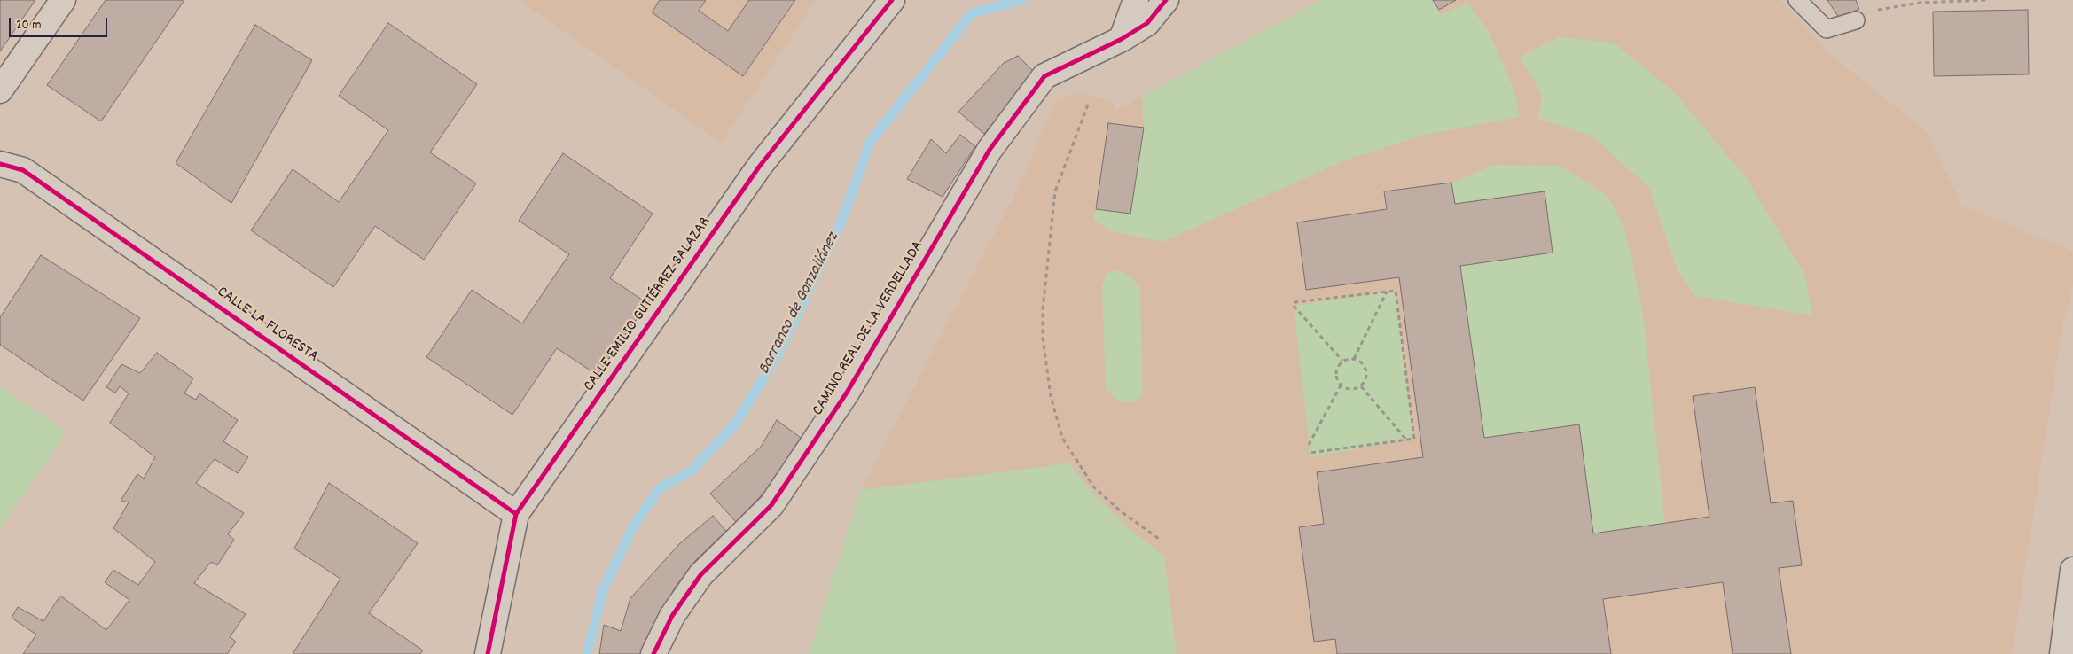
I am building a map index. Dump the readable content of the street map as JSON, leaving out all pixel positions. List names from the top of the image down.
{
  "streets": {
    "street": ["CALLE EMILIO GUTIÉRREZ SALAZAR", "CALLE LA FLORESTA", "CAMINO REAL DE LA VERDELLADA"]
  },
  "crossings": [
    ["CALLE EMILIO GUTIÉRREZ SALAZAR", "CALLE LA FLORESTA"]
  ],
  "water": ["Barranco de Gonzaliánez"],
  "scale_bar": "20 m"
}
